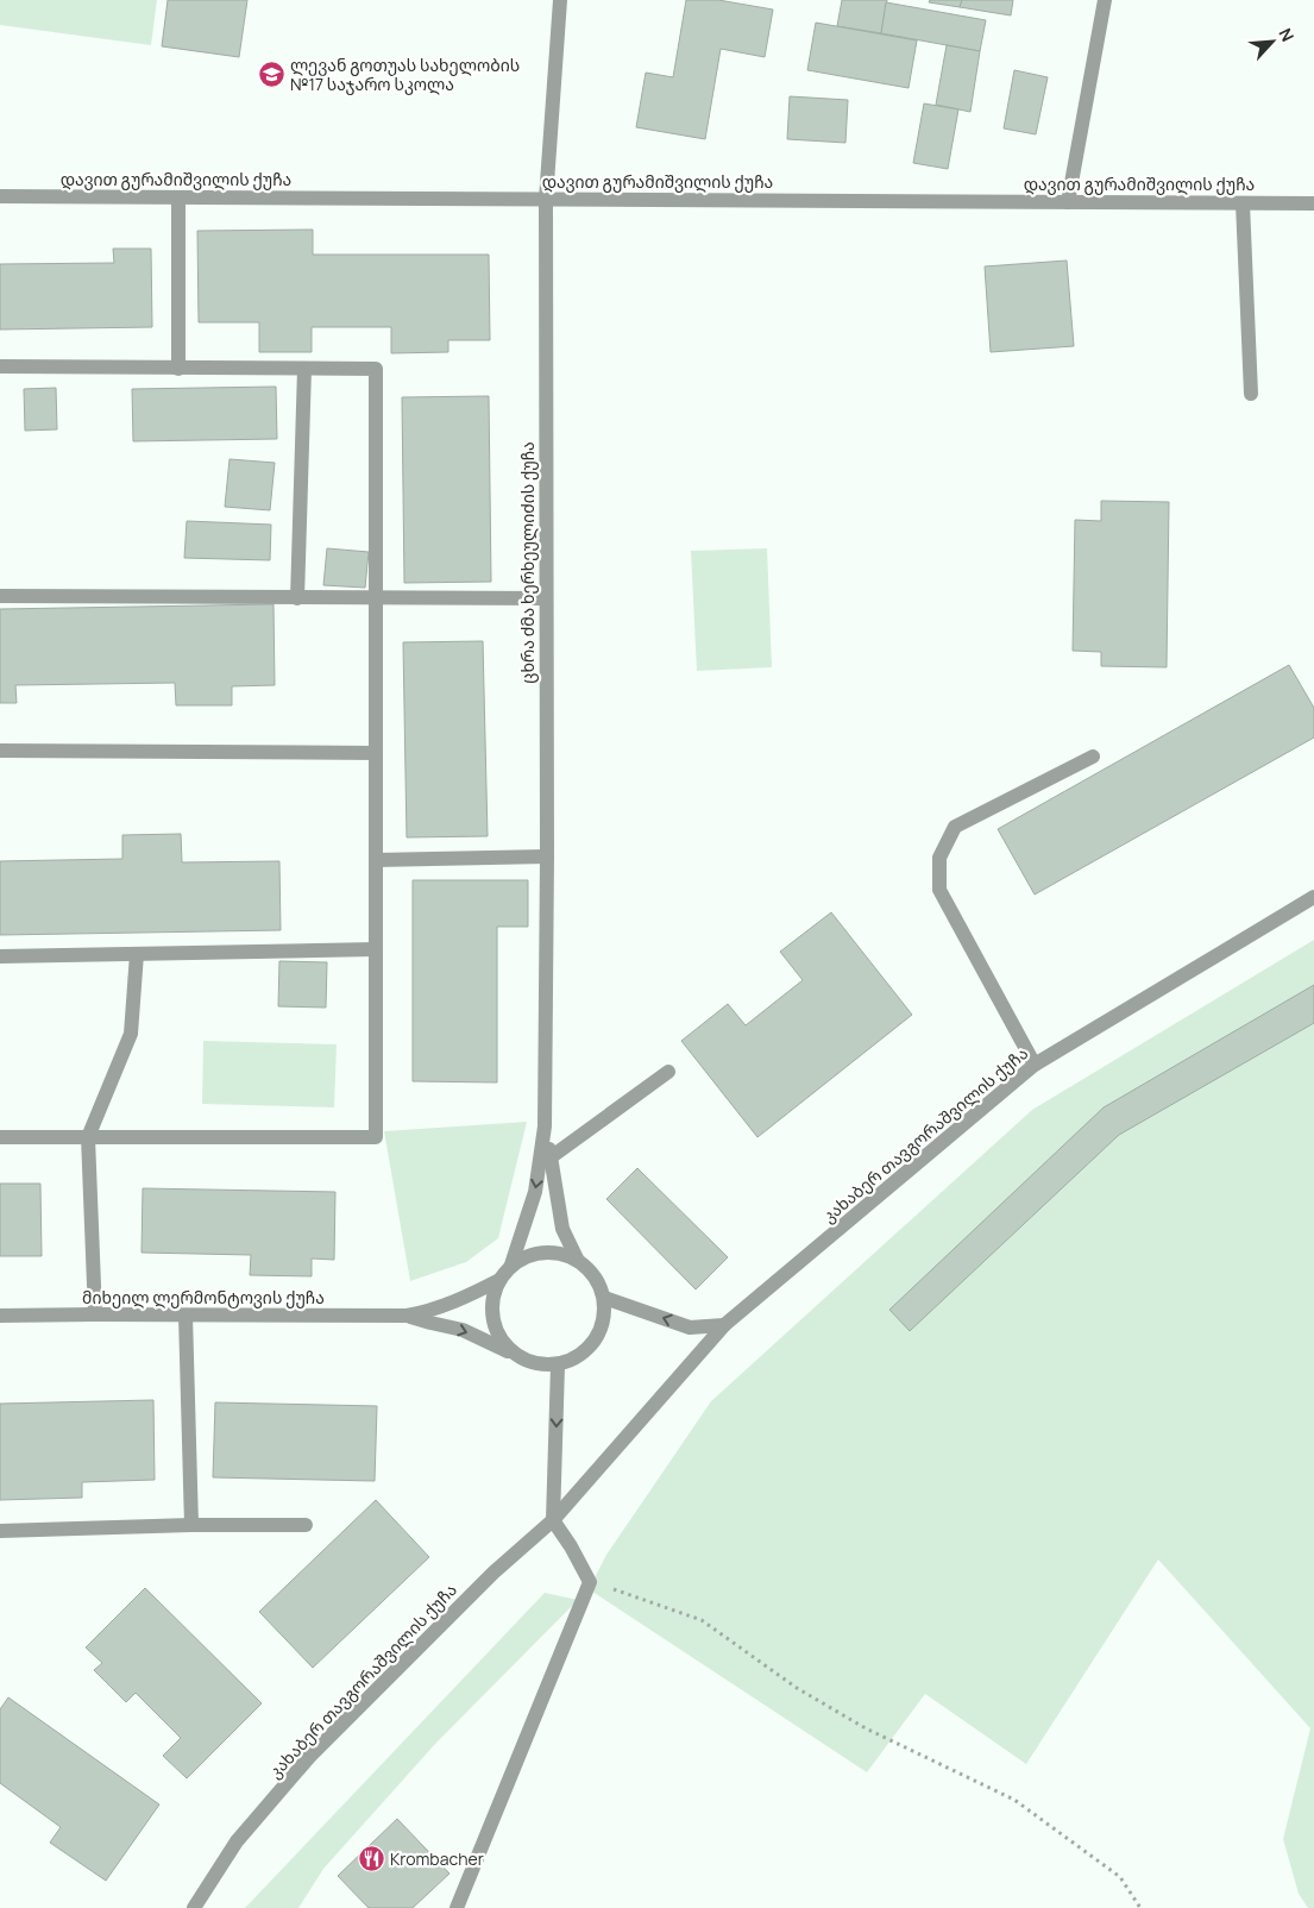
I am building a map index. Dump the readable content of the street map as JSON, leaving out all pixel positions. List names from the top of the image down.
{
  "streets": {
    "street": [
      "დავით გურამიშვილის ქუჩა",
      "ცხრა ძმა ხერხეულიძის ქუჩა",
      "კახაბერ თავგორაშვილის ქუჩა",
      "მიხეილ ლერმონტოვის ქუჩა"
    ]
  },
  "crossings": [
    ["დავით გურამიშვილის ქუჩა", "ცხრა ძმა ხერხეულიძის ქუჩა"],
    ["ცხრა ძმა ხერხეულიძის ქუჩა", "მიხეილ ლერმონტოვის ქუჩა"]
  ],
  "places": {
    "school or university": ["ლევან გოთუას სახელობის №17 საჯარო სკოლა"],
    "restaurant": ["Krombacher"]
  },
  "north": "top right"
}
